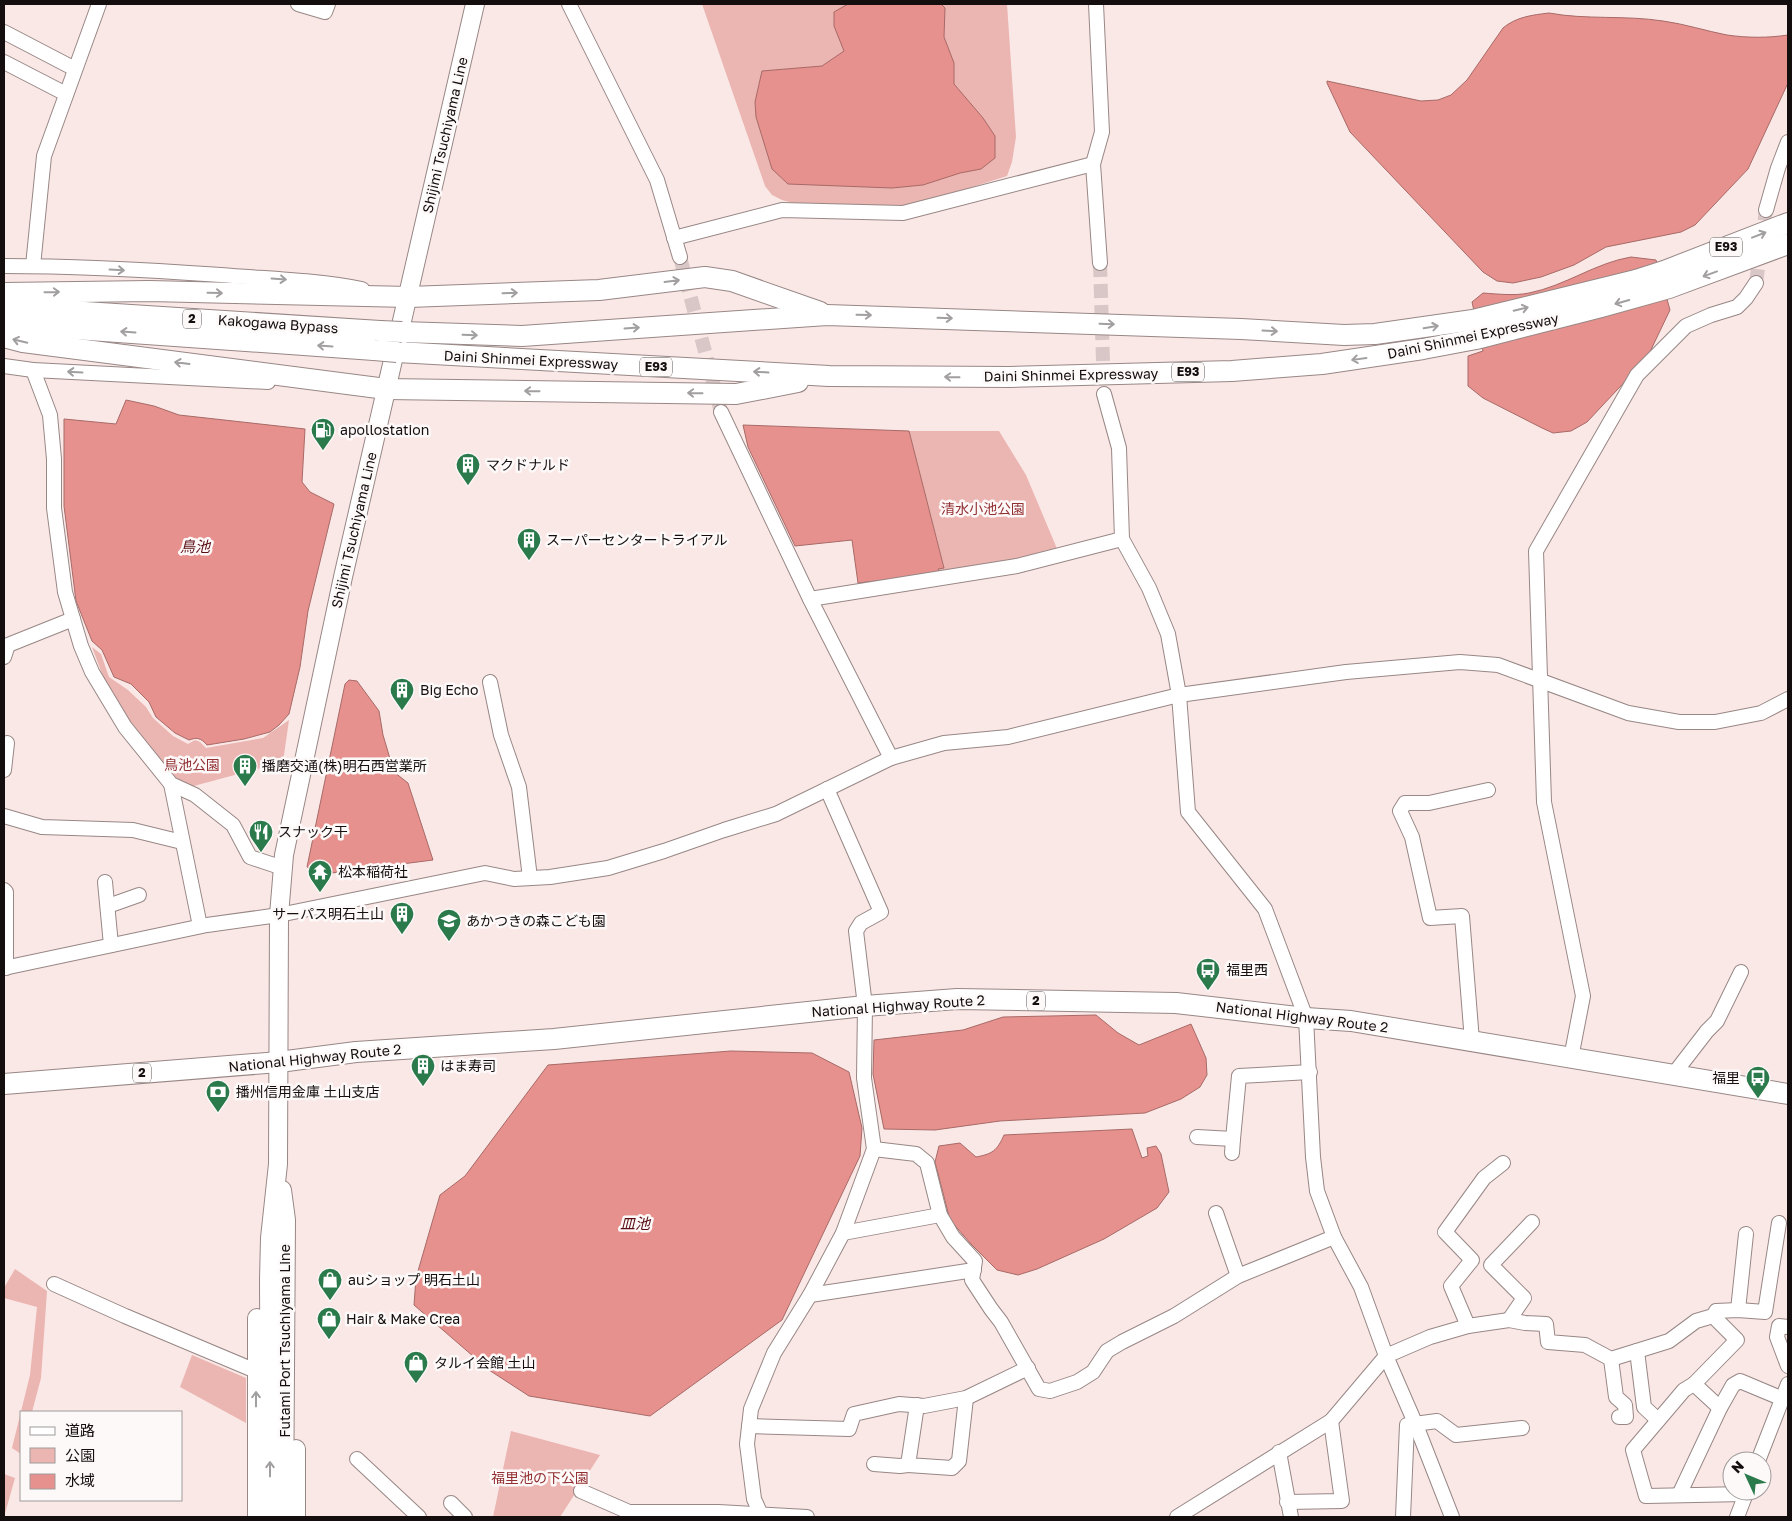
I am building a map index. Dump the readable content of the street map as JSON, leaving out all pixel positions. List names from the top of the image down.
{
  "streets": {
    "highway": [
      "E93",
      "2",
      "Kakogawa Bypass",
      "Daini Shinmei Expressway",
      "National Highway Route 2"
    ],
    "main road": ["Shijimi Tsuchiyama Line", "Futami Port Tsuchiyama Line"]
  },
  "crossings": [
    ["Shijimi Tsuchiyama Line", "National Highway Route 2"],
    ["Shijimi Tsuchiyama Line", "Futami Port Tsuchiyama Line"],
    ["Kakogawa Bypass", "Daini Shinmei Expressway"],
    ["National Highway Route 2", "Futami Port Tsuchiyama Line"]
  ],
  "water": ["鳥池", "皿池"],
  "parks": ["清水小池公園", "鳥池公園", "福里池の下公園"],
  "places": {
    "fuel station": ["apollostation"],
    "building": [
      "マクドナルド",
      "スーパーセンタートライアル",
      "Big Echo",
      "播磨交通(株)明石西営業所",
      "サーパス明石土山",
      "はま寿司"
    ],
    "restaurant": ["スナック干"],
    "temple": ["松本稲荷社"],
    "school or university": ["あかつきの森こども園"],
    "bus stop": ["福里西", "福里"],
    "bank": ["播州信用金庫 土山支店"],
    "shop": ["auショップ 明石土山", "Hair & Make Crea", "タルイ会館 土山"]
  },
  "legend": ["道路", "公園", "水域"],
  "north": "top left"
}
